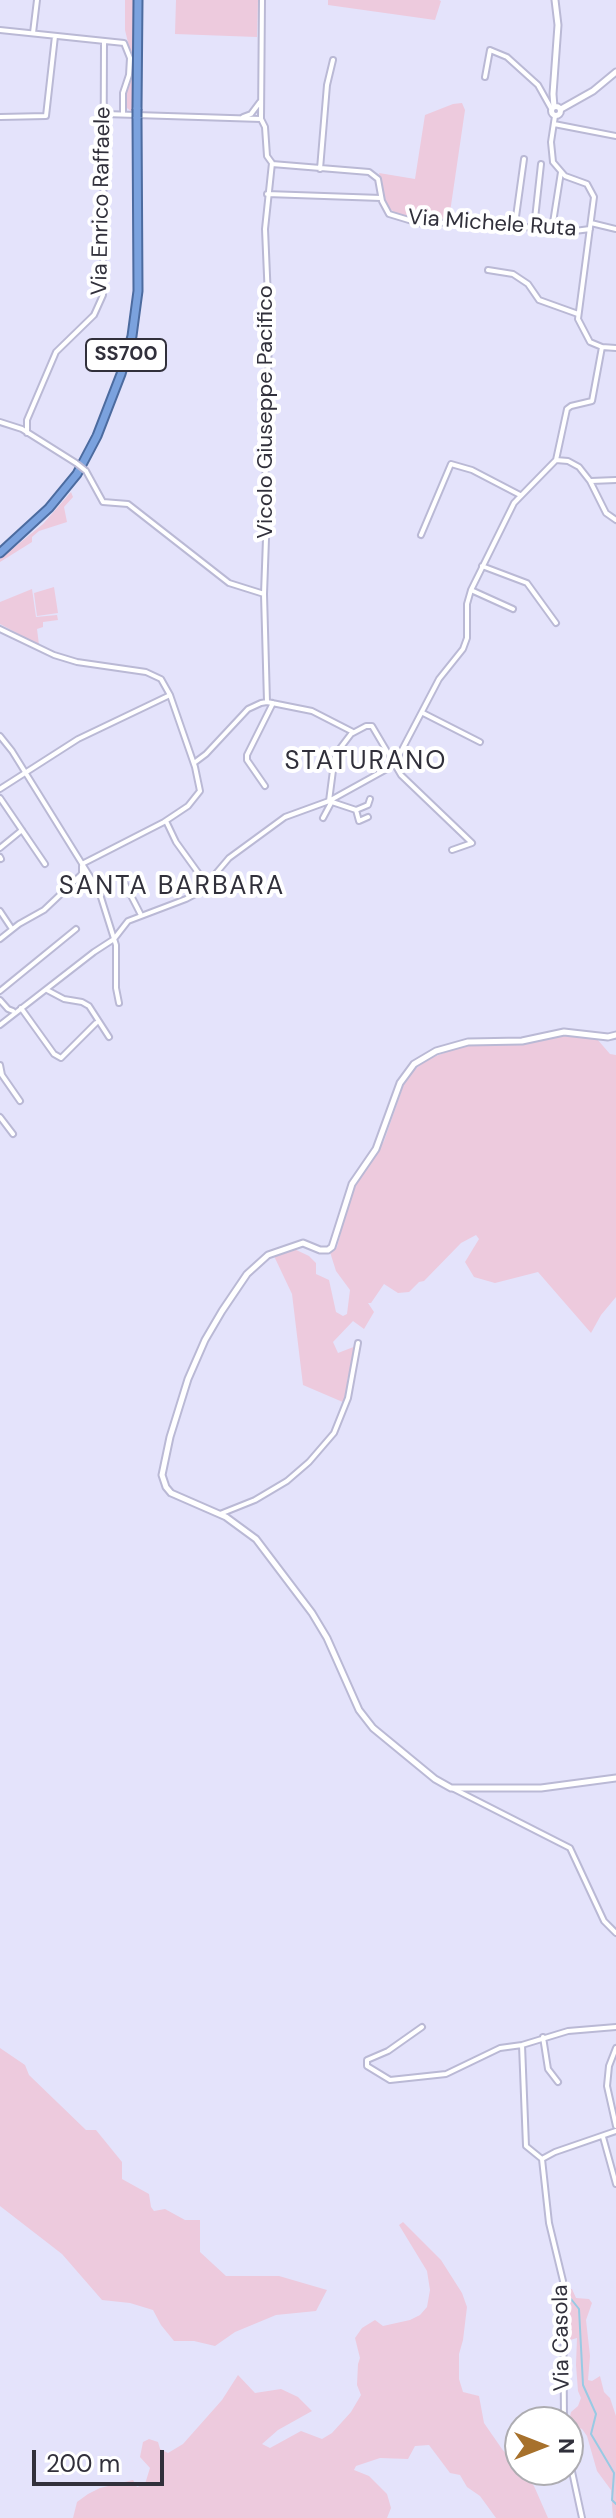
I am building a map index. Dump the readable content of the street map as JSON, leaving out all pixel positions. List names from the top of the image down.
{
  "streets": {
    "highway": ["SS700"],
    "street": [
      "Via Enrico Raffaele",
      "Via Michele Ruta",
      "Vicolo Giuseppe Pacifico",
      "Via Casola"
    ]
  },
  "crossings": [
    ["Via Michele Ruta", "Vicolo Giuseppe Pacifico"]
  ],
  "districts": ["STATURANO", "SANTA BARBARA"],
  "scale_bar": "200 m",
  "north": "right"
}
